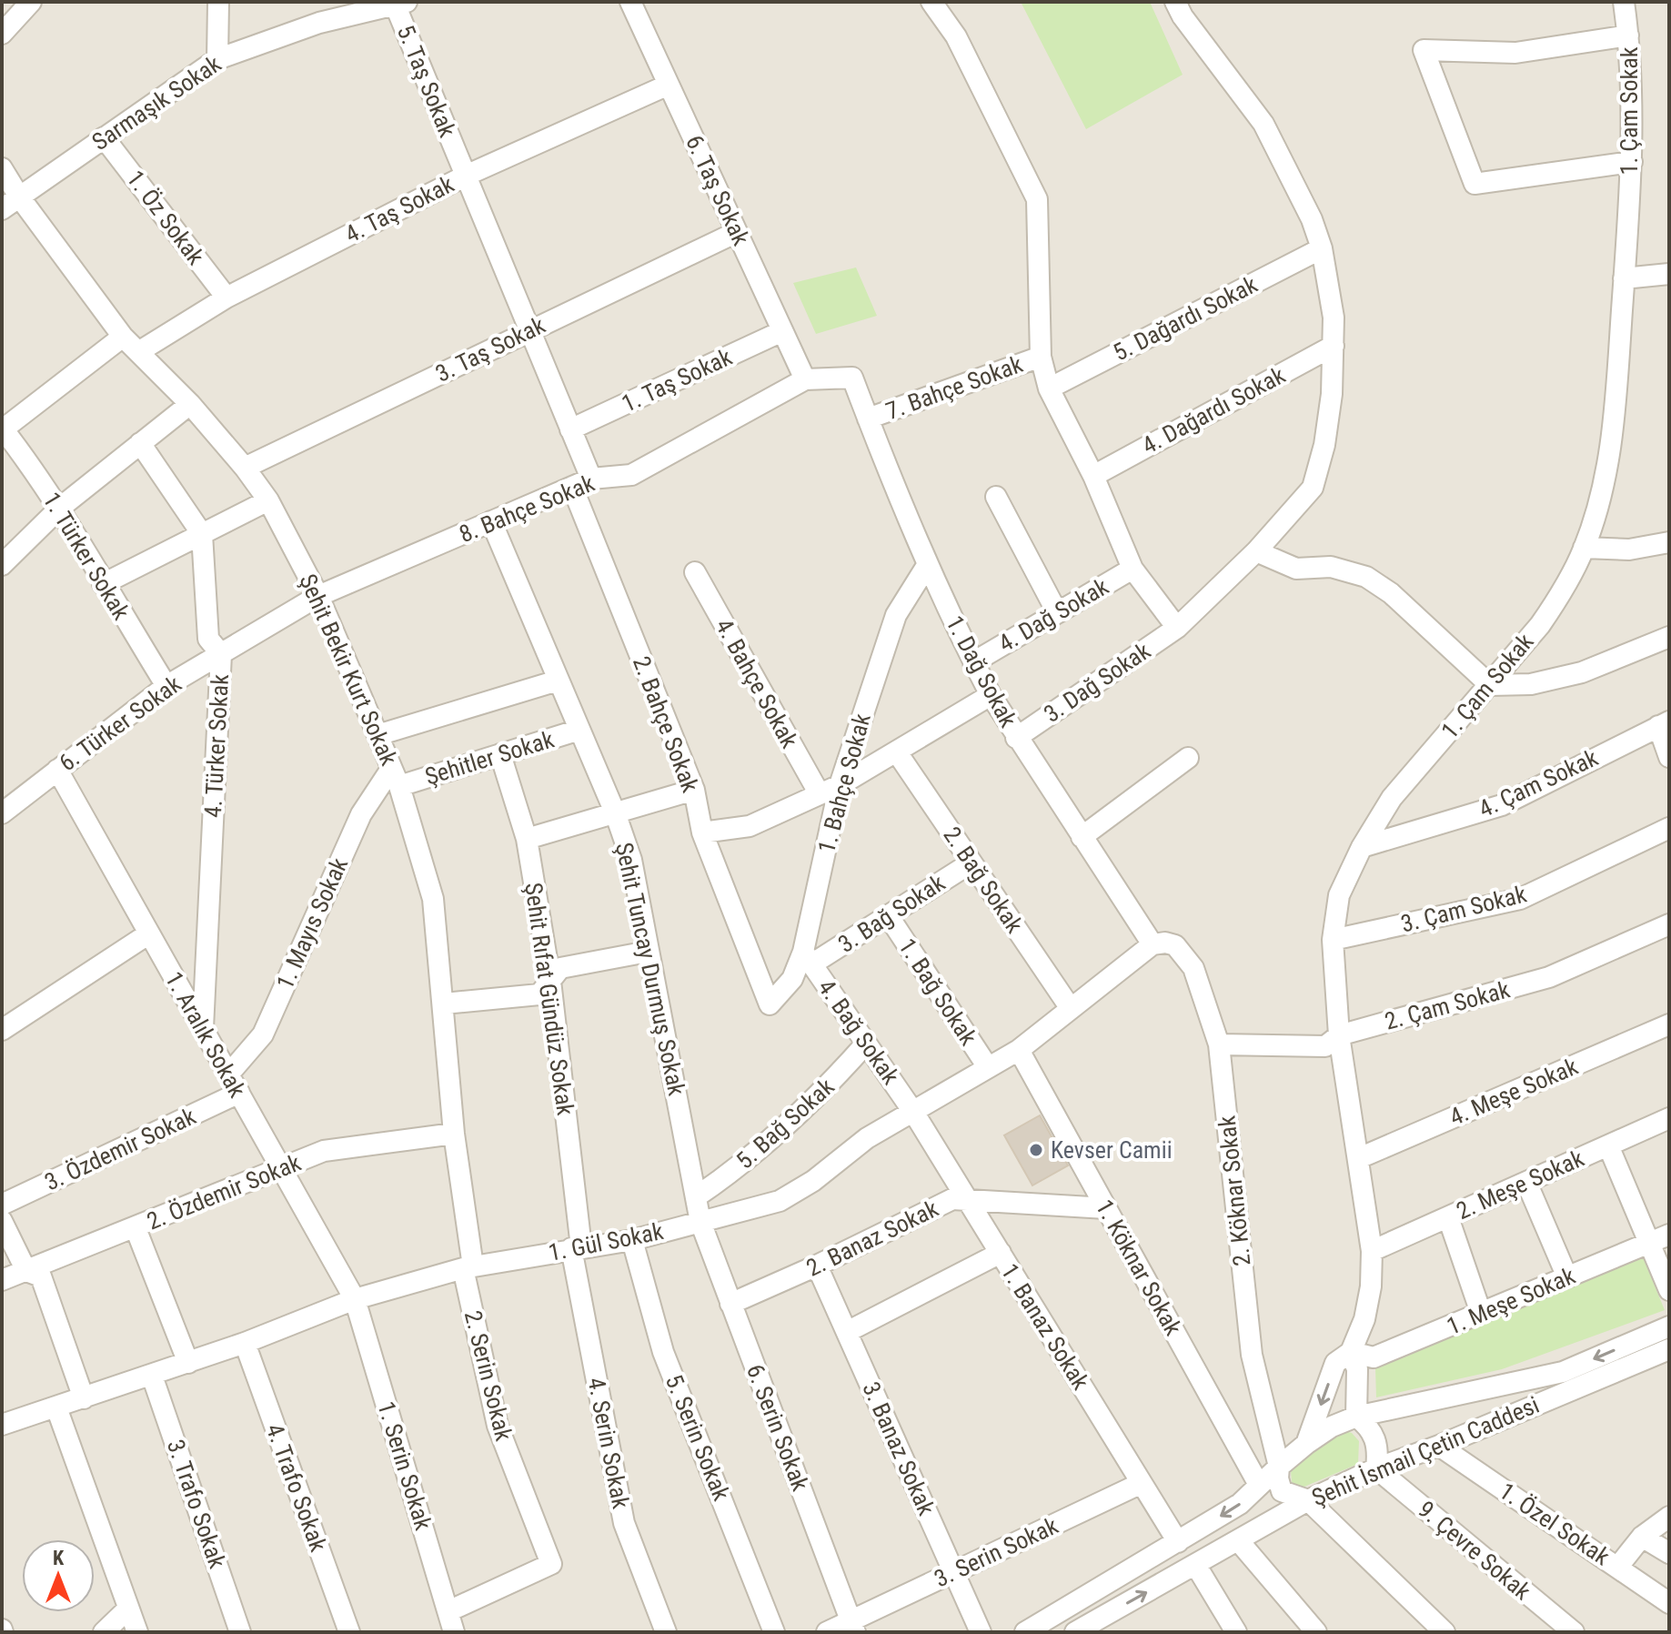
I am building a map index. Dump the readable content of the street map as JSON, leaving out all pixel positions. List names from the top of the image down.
{
  "streets": {
    "street": [
      "5. Taş Sokak",
      "Sarmaşık Sokak",
      "1. Çam Sokak",
      "6. Taş Sokak",
      "4. Taş Sokak",
      "1. Öz Sokak",
      "5. Dağardı Sokak",
      "3. Taş Sokak",
      "1. Taş Sokak",
      "7. Bahçe Sokak",
      "4. Dağardı Sokak",
      "8. Bahçe Sokak",
      "1. Türker Sokak",
      "4. Dağ Sokak",
      "Şehit Bekir Kurt Sokak",
      "1. Dağ Sokak",
      "3. Dağ Sokak",
      "4. Bahçe Sokak",
      "6. Türker Sokak",
      "2. Bahçe Sokak",
      "4. Türker Sokak",
      "Şehitler Sokak",
      "1. Bahçe Sokak",
      "4. Çam Sokak",
      "2. Bağ Sokak",
      "3. Çam Sokak",
      "3. Bağ Sokak",
      "1. Mayıs Sokak",
      "Şehit Tuncay Durmuş Sokak",
      "1. Bağ Sokak",
      "Şehit Rıfat Gündüz Sokak",
      "2. Çam Sokak",
      "4. Bağ Sokak",
      "1. Aralık Sokak",
      "4. Meşe Sokak",
      "5. Bağ Sokak",
      "3. Özdemir Sokak",
      "2. Meşe Sokak",
      "2. Köknar Sokak",
      "2. Özdemir Sokak",
      "2. Banaz Sokak",
      "1. Gül Sokak",
      "1. Köknar Sokak",
      "1. Meşe Sokak",
      "1. Banaz Sokak",
      "2. Serin Sokak",
      "6. Serin Sokak",
      "5. Serin Sokak",
      "4. Serin Sokak",
      "3. Banaz Sokak",
      "Şehit İsmail Çetin Caddesi",
      "1. Serin Sokak",
      "4. Trafo Sokak",
      "3. Trafo Sokak",
      "1. Özel Sokak",
      "9. Çevre Sokak",
      "3. Serin Sokak"
    ]
  },
  "crossings": [
    ["5. Taş Sokak", "Sarmaşık Sokak"],
    ["5. Taş Sokak", "4. Taş Sokak"],
    ["5. Taş Sokak", "3. Taş Sokak"],
    ["5. Taş Sokak", "1. Taş Sokak"],
    ["5. Taş Sokak", "8. Bahçe Sokak"],
    ["Sarmaşık Sokak", "1. Öz Sokak"],
    ["Sarmaşık Sokak", "Şehit Bekir Kurt Sokak"],
    ["1. Çam Sokak", "4. Çam Sokak"],
    ["1. Çam Sokak", "3. Çam Sokak"],
    ["1. Çam Sokak", "2. Çam Sokak"],
    ["1. Çam Sokak", "4. Meşe Sokak"],
    ["1. Çam Sokak", "2. Meşe Sokak"],
    ["1. Çam Sokak", "1. Meşe Sokak"],
    ["6. Taş Sokak", "4. Taş Sokak"],
    ["6. Taş Sokak", "3. Taş Sokak"],
    ["6. Taş Sokak", "1. Taş Sokak"],
    ["6. Taş Sokak", "8. Bahçe Sokak"],
    ["4. Taş Sokak", "1. Öz Sokak"],
    ["4. Taş Sokak", "Şehit Bekir Kurt Sokak"],
    ["5. Dağardı Sokak", "3. Dağ Sokak"],
    ["3. Taş Sokak", "Şehit Bekir Kurt Sokak"],
    ["7. Bahçe Sokak", "1. Dağ Sokak"],
    ["4. Dağardı Sokak", "3. Dağ Sokak"],
    ["8. Bahçe Sokak", "Şehit Bekir Kurt Sokak"],
    ["8. Bahçe Sokak", "1. Dağ Sokak"],
    ["8. Bahçe Sokak", "6. Türker Sokak"],
    ["8. Bahçe Sokak", "2. Bahçe Sokak"],
    ["8. Bahçe Sokak", "Şehit Tuncay Durmuş Sokak"],
    ["1. Türker Sokak", "6. Türker Sokak"],
    ["4. Dağ Sokak", "1. Dağ Sokak"],
    ["Şehit Bekir Kurt Sokak", "6. Türker Sokak"],
    ["Şehit Bekir Kurt Sokak", "Şehitler Sokak"],
    ["Şehit Bekir Kurt Sokak", "1. Mayıs Sokak"],
    ["Şehit Bekir Kurt Sokak", "2. Özdemir Sokak"],
    ["Şehit Bekir Kurt Sokak", "1. Gül Sokak"],
    ["Şehit Bekir Kurt Sokak", "2. Serin Sokak"],
    ["1. Dağ Sokak", "3. Dağ Sokak"],
    ["1. Dağ Sokak", "1. Bahçe Sokak"],
    ["1. Dağ Sokak", "2. Köknar Sokak"],
    ["1. Dağ Sokak", "1. Gül Sokak"],
    ["6. Türker Sokak", "4. Türker Sokak"],
    ["6. Türker Sokak", "1. Aralık Sokak"],
    ["2. Bahçe Sokak", "1. Bahçe Sokak"],
    ["4. Türker Sokak", "1. Aralık Sokak"],
    ["Şehitler Sokak", "1. Mayıs Sokak"],
    ["Şehitler Sokak", "Şehit Tuncay Durmuş Sokak"],
    ["Şehitler Sokak", "Şehit Rıfat Gündüz Sokak"],
    ["1. Bahçe Sokak", "3. Bağ Sokak"],
    ["1. Bahçe Sokak", "4. Bağ Sokak"],
    ["2. Bağ Sokak", "3. Bağ Sokak"],
    ["2. Bağ Sokak", "1. Gül Sokak"],
    ["3. Bağ Sokak", "1. Bağ Sokak"],
    ["3. Bağ Sokak", "4. Bağ Sokak"],
    ["1. Mayıs Sokak", "1. Aralık Sokak"],
    ["Şehit Tuncay Durmuş Sokak", "5. Bağ Sokak"],
    ["Şehit Tuncay Durmuş Sokak", "1. Gül Sokak"],
    ["Şehit Tuncay Durmuş Sokak", "6. Serin Sokak"],
    ["1. Bağ Sokak", "1. Gül Sokak"],
    ["Şehit Rıfat Gündüz Sokak", "1. Gül Sokak"],
    ["Şehit Rıfat Gündüz Sokak", "4. Serin Sokak"],
    ["2. Çam Sokak", "2. Köknar Sokak"],
    ["4. Bağ Sokak", "5. Bağ Sokak"],
    ["4. Bağ Sokak", "1. Gül Sokak"],
    ["4. Bağ Sokak", "1. Banaz Sokak"],
    ["1. Aralık Sokak", "3. Özdemir Sokak"],
    ["1. Aralık Sokak", "2. Özdemir Sokak"],
    ["1. Aralık Sokak", "1. Gül Sokak"],
    ["1. Aralık Sokak", "1. Serin Sokak"],
    ["2. Köknar Sokak", "1. Gül Sokak"],
    ["2. Köknar Sokak", "Şehit İsmail Çetin Caddesi"],
    ["2. Banaz Sokak", "1. Köknar Sokak"],
    ["2. Banaz Sokak", "1. Banaz Sokak"],
    ["2. Banaz Sokak", "6. Serin Sokak"],
    ["2. Banaz Sokak", "3. Banaz Sokak"],
    ["1. Gül Sokak", "1. Köknar Sokak"],
    ["1. Gül Sokak", "1. Banaz Sokak"],
    ["1. Gül Sokak", "2. Serin Sokak"],
    ["1. Gül Sokak", "6. Serin Sokak"],
    ["1. Gül Sokak", "5. Serin Sokak"],
    ["1. Gül Sokak", "4. Serin Sokak"],
    ["1. Gül Sokak", "1. Serin Sokak"],
    ["1. Gül Sokak", "4. Trafo Sokak"],
    ["1. Gül Sokak", "3. Trafo Sokak"],
    ["1. Köknar Sokak", "Şehit İsmail Çetin Caddesi"],
    ["1. Banaz Sokak", "Şehit İsmail Çetin Caddesi"],
    ["1. Banaz Sokak", "3. Serin Sokak"],
    ["2. Serin Sokak", "1. Serin Sokak"],
    ["6. Serin Sokak", "3. Serin Sokak"],
    ["3. Banaz Sokak", "3. Serin Sokak"],
    ["Şehit İsmail Çetin Caddesi", "1. Özel Sokak"],
    ["Şehit İsmail Çetin Caddesi", "9. Çevre Sokak"]
  ],
  "places": ["Kevser Camii"],
  "north": "top"
}
